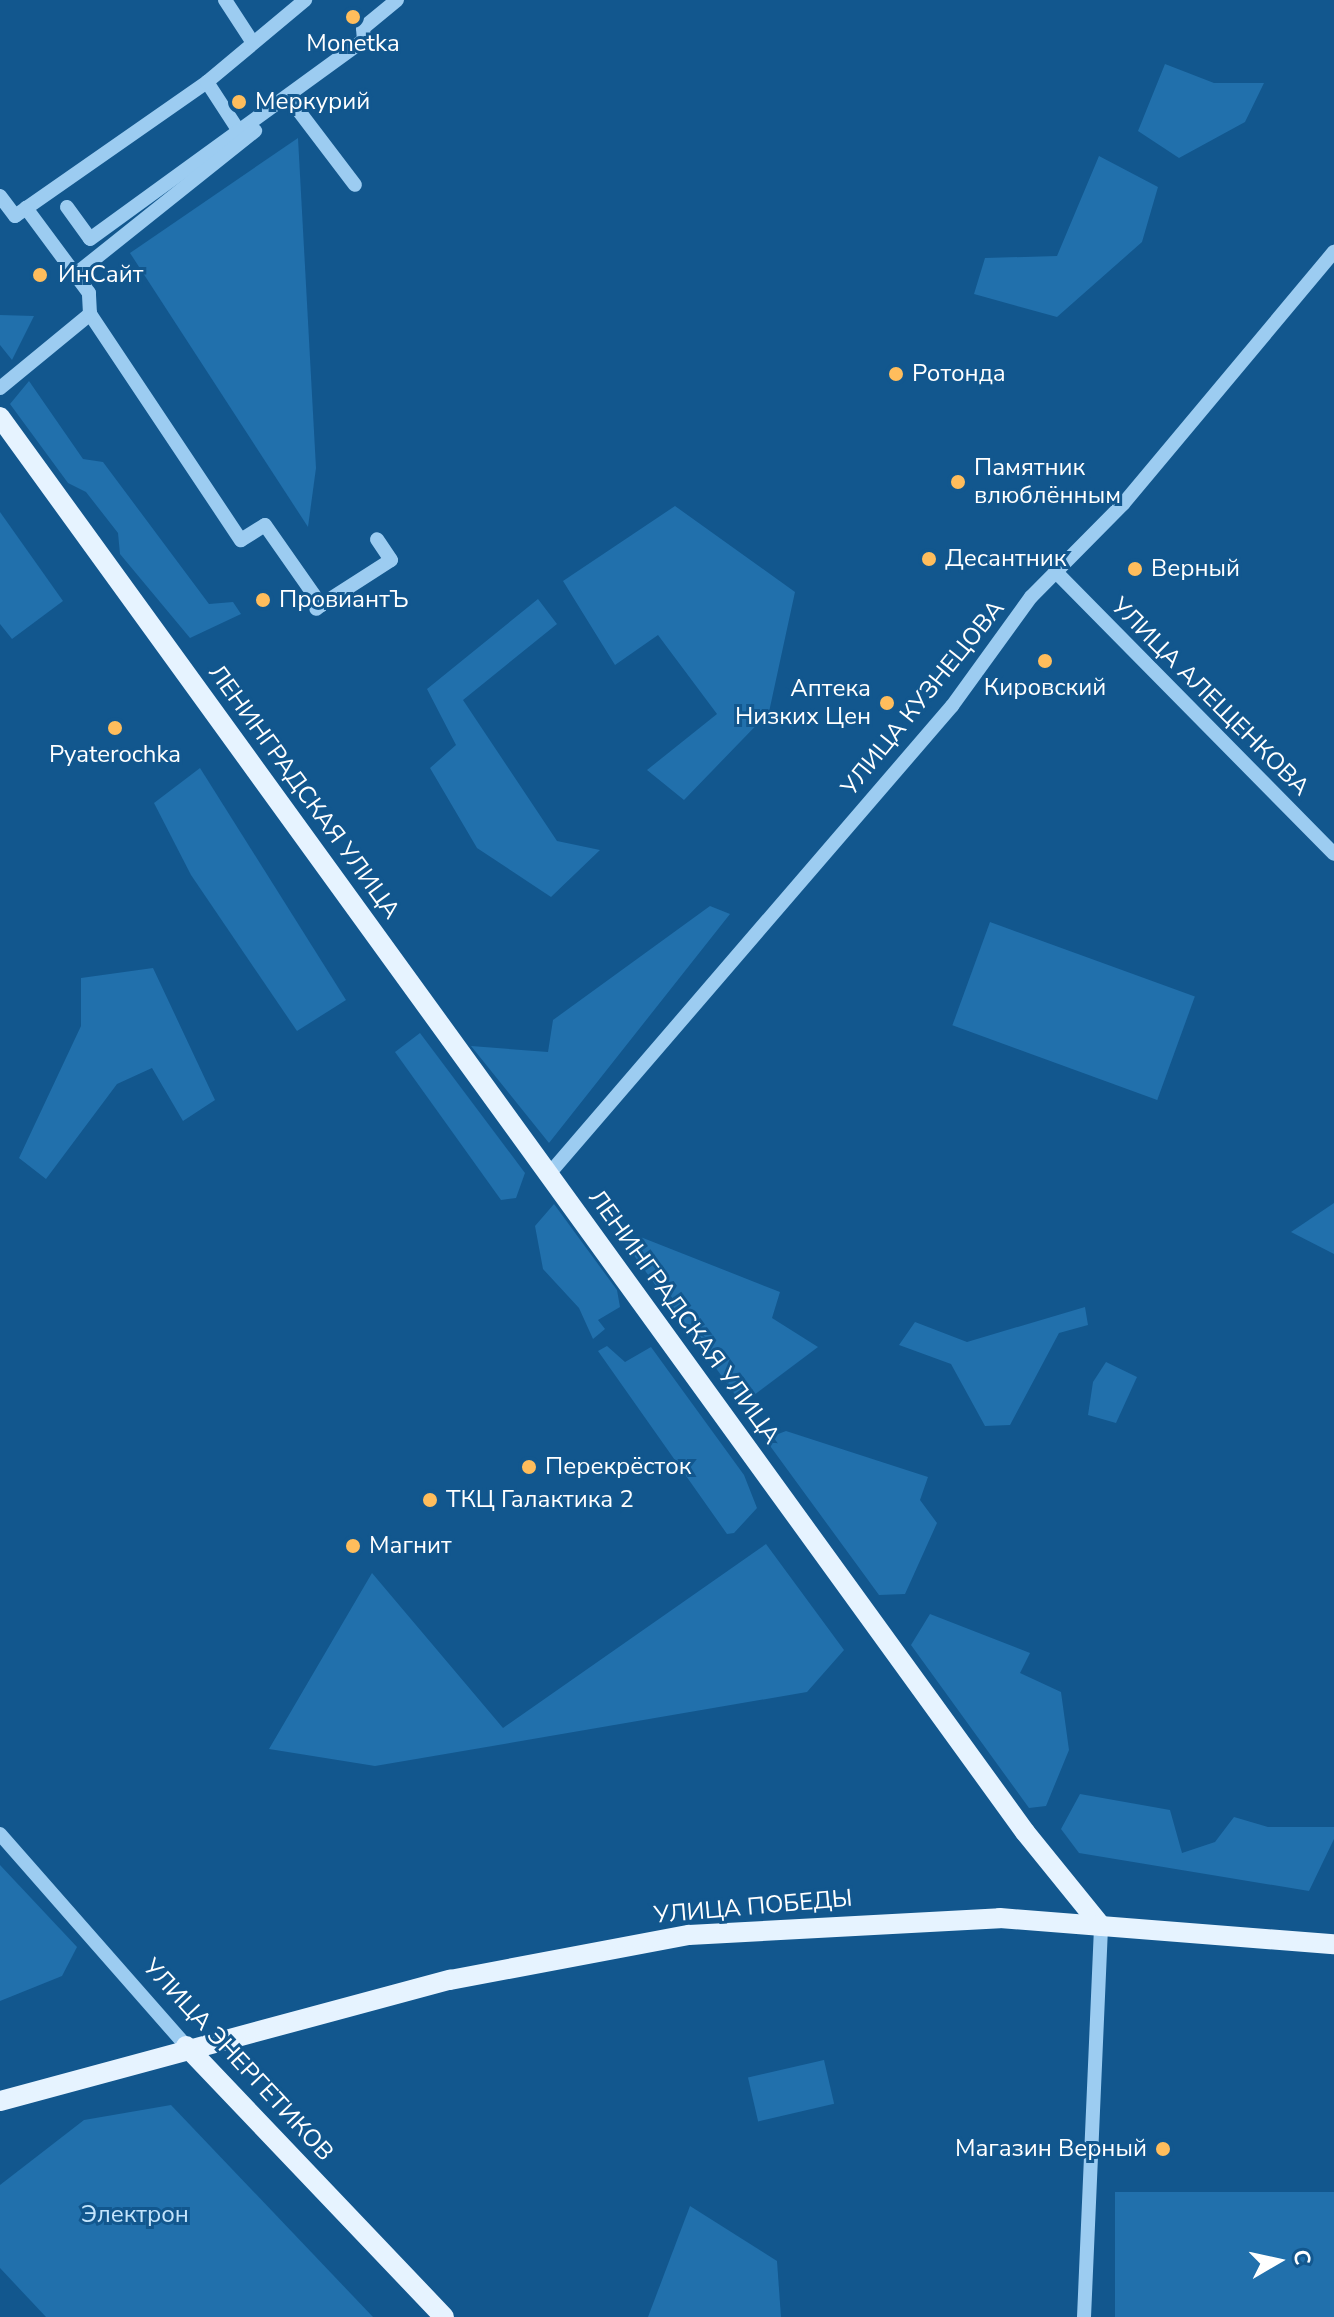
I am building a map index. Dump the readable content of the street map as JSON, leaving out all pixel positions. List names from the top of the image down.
{
  "streets": {
    "main road": ["ЛЕНИНГРАДСКАЯ УЛИЦА", "УЛИЦА ПОБЕДЫ", "УЛИЦА ЭНЕРГЕТИКОВ"],
    "street": ["УЛИЦА АЛЕЩЕНКОВА", "УЛИЦА КУЗНЕЦОВА"]
  },
  "crossings": [
    ["УЛИЦА АЛЕЩЕНКОВА", "УЛИЦА КУЗНЕЦОВА"],
    ["УЛИЦА КУЗНЕЦОВА", "ЛЕНИНГРАДСКАЯ УЛИЦА"],
    ["ЛЕНИНГРАДСКАЯ УЛИЦА", "УЛИЦА ПОБЕДЫ"],
    ["УЛИЦА ПОБЕДЫ", "УЛИЦА ЭНЕРГЕТИКОВ"]
  ],
  "parks": ["Электрон"],
  "places": [
    "Monetka",
    "Меркурий",
    "ИнСайт",
    "Ротонда",
    "Памятник влюблённым",
    "Десантник",
    "Верный",
    "ПровиантЪ",
    "Кировский",
    "Аптека Низких Цен",
    "Pyaterochka",
    "Перекрёсток",
    "ТКЦ Галактика 2",
    "Магнит",
    "Магазин Верный"
  ],
  "north": "right"
}
